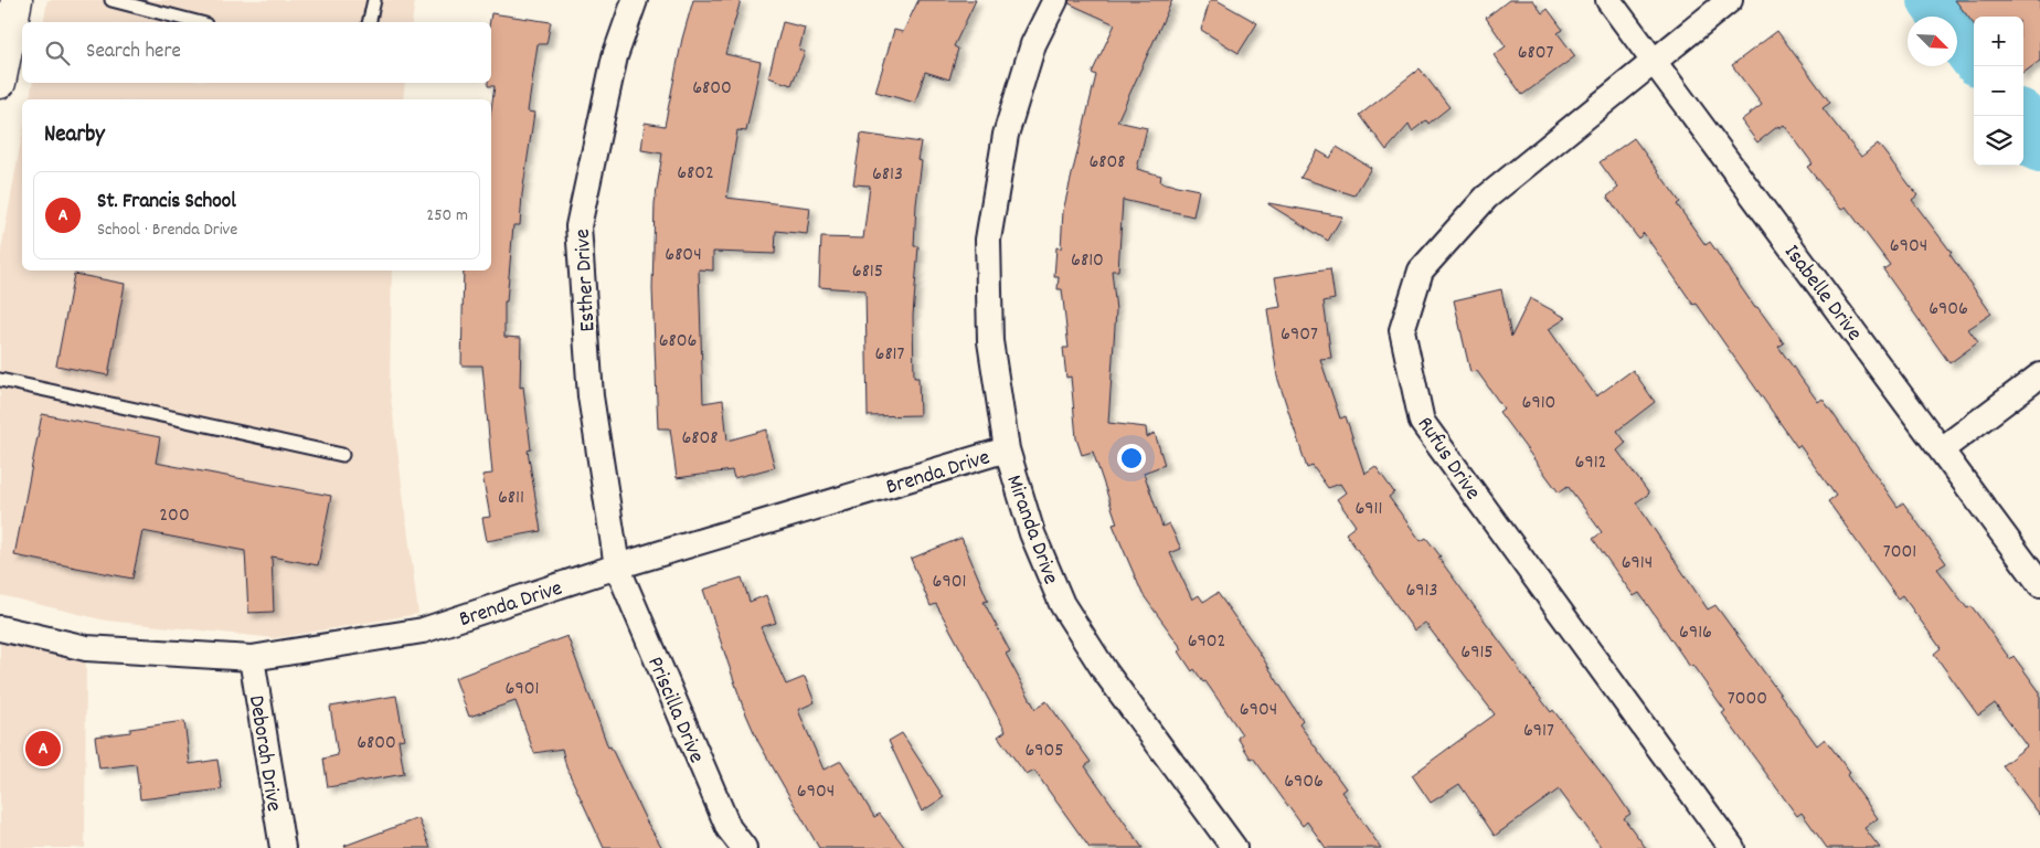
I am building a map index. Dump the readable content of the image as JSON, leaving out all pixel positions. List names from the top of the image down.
{
  "streets": {
    "street": [
      "Esther Drive",
      "Isabelle Drive",
      "Rufus Drive",
      "Brenda Drive",
      "Miranda Drive",
      "Priscilla Drive",
      "Deborah Drive"
    ]
  },
  "crossings": [
    ["Esther Drive", "Brenda Drive"],
    ["Esther Drive", "Priscilla Drive"],
    ["Isabelle Drive", "Rufus Drive"],
    ["Brenda Drive", "Miranda Drive"],
    ["Brenda Drive", "Priscilla Drive"],
    ["Brenda Drive", "Deborah Drive"]
  ],
  "house_numbers": [
    "6807",
    "6800",
    "6808",
    "6802",
    "6813",
    "6904",
    "6804",
    "6810",
    "6815",
    "6906",
    "6907",
    "6806",
    "6817",
    "6910",
    "6808",
    "6912",
    "6811",
    "6911",
    "200",
    "7001",
    "6914",
    "6901",
    "6913",
    "6916",
    "6902",
    "6915",
    "6901",
    "7000",
    "6904",
    "6917",
    "6800",
    "6905",
    "6906",
    "6904"
  ],
  "north": "bottom right",
  "page": {
    "map_buttons": ["+", "−"],
    "search": "Search here",
    "heading": "Nearby",
    "list": [
      {
        "mark": "A",
        "name": "St. Francis School",
        "note": "School · Brenda Drive",
        "value": "250 m"
      }
    ],
    "pins": "A"
  }
}
